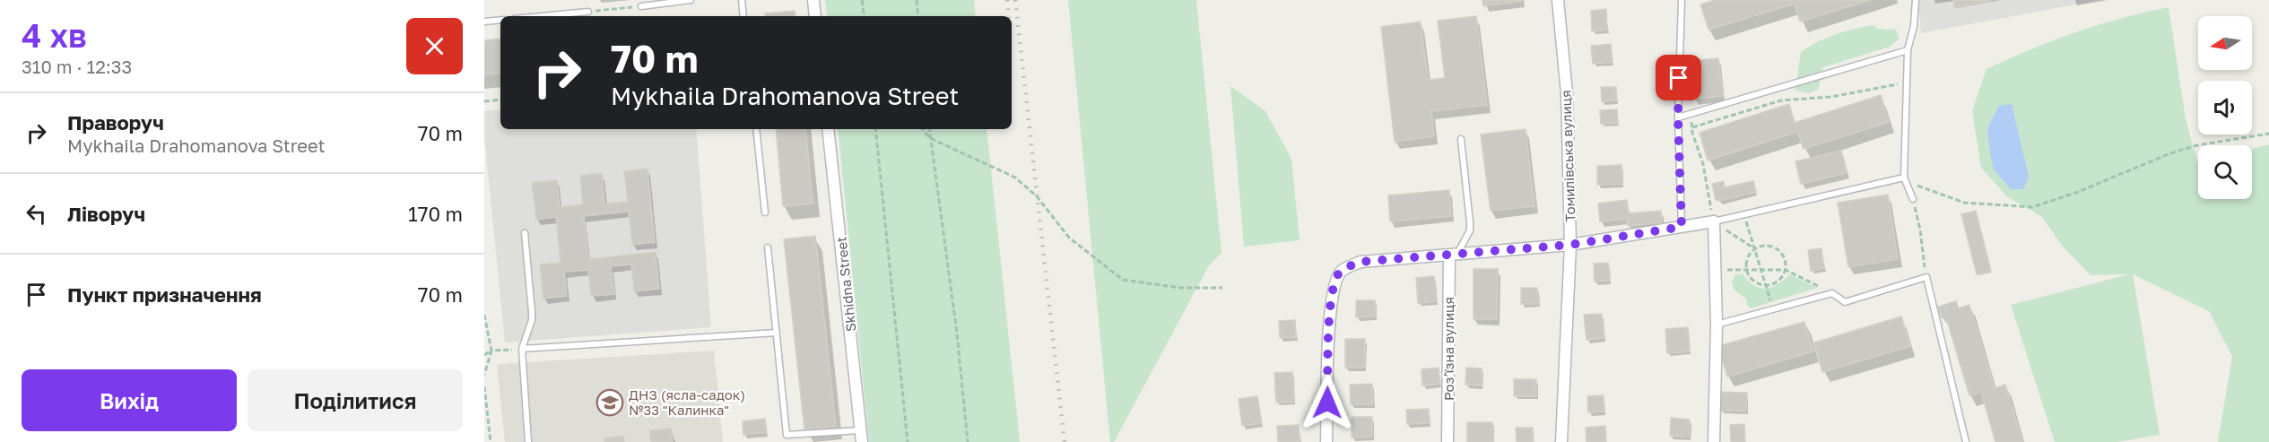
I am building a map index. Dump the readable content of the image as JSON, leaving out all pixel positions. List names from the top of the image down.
{
  "streets": {
    "street": ["Томилівська вулиця", "Skhidna Street", "Розʼїзна вулиця"]
  },
  "places": {
    "school or university": ["ДНЗ (ясла-садок) №33 \"Калинка\""]
  },
  "north": "left",
  "page": {
    "heading": ["4 хв", "310 m · 12:33"],
    "turn": ["70 m", "Mykhaila Drahomanova Street"],
    "list": [
      {
        "name": "Праворуч",
        "note": "Mykhaila Drahomanova Street",
        "value": "70 m"
      },
      {
        "name": "Ліворуч",
        "value": "170 m"
      },
      {
        "name": "Пункт призначення",
        "value": "70 m"
      }
    ],
    "buttons": ["Вихід", "Поділитися"]
  }
}
